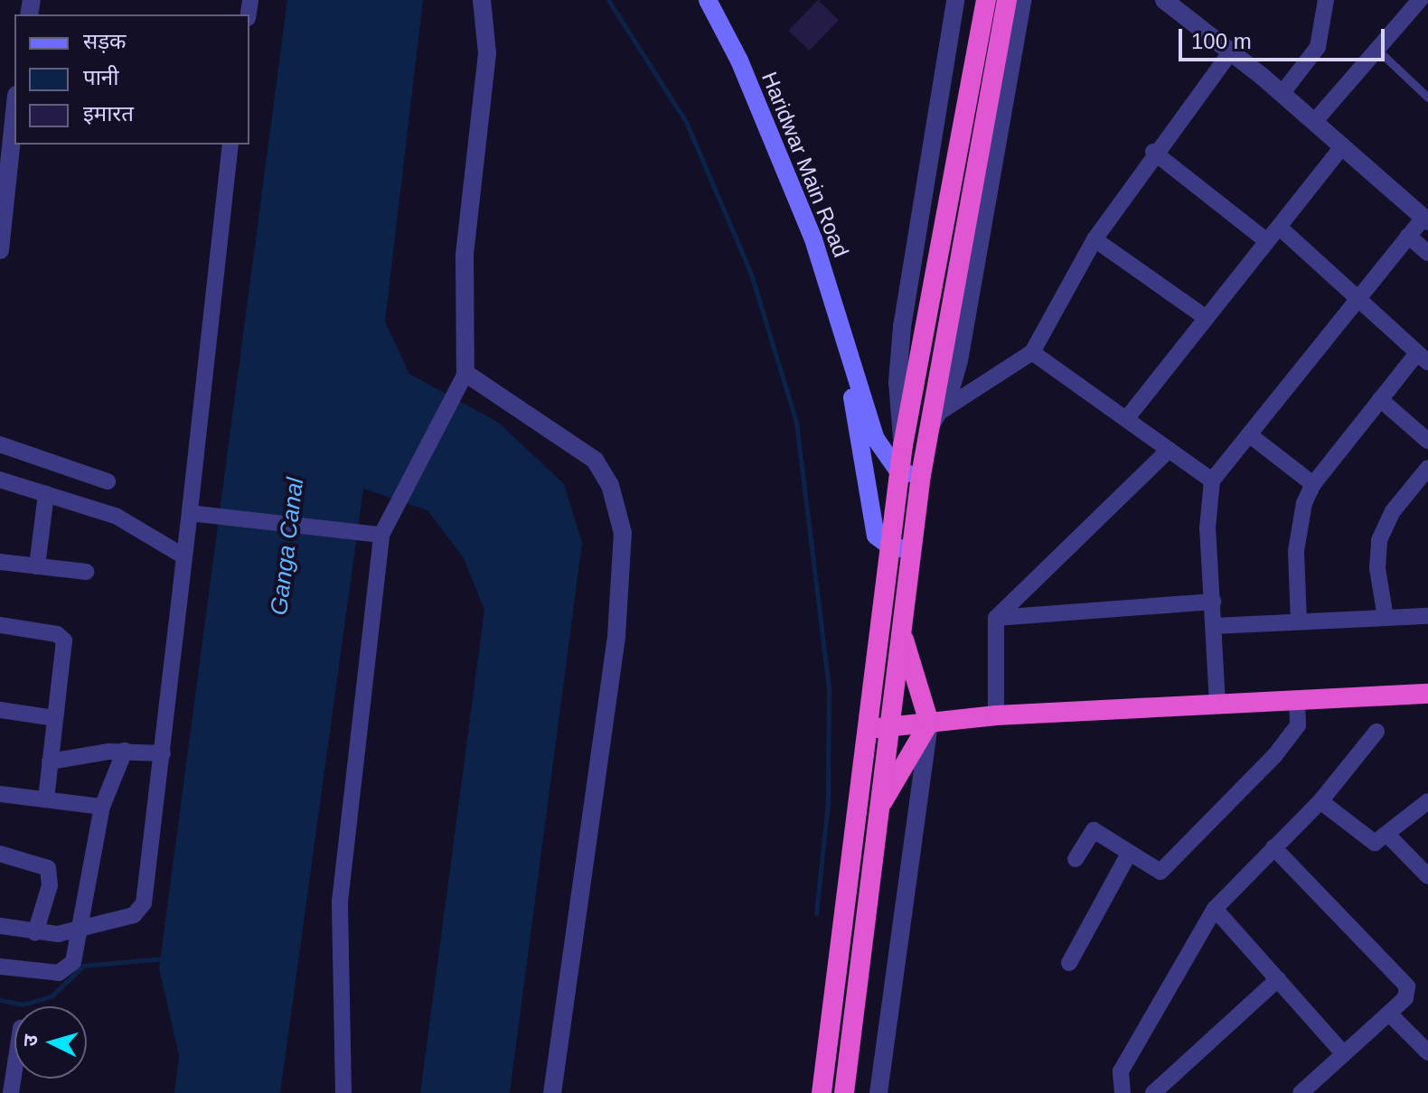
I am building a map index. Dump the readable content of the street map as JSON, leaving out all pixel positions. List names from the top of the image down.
{
  "streets": {
    "main road": ["Haridwar Main Road"]
  },
  "water": ["Ganga Canal"],
  "legend": ["सड़क", "पानी", "इमारत"],
  "scale_bar": "100 m",
  "north": "left"
}
